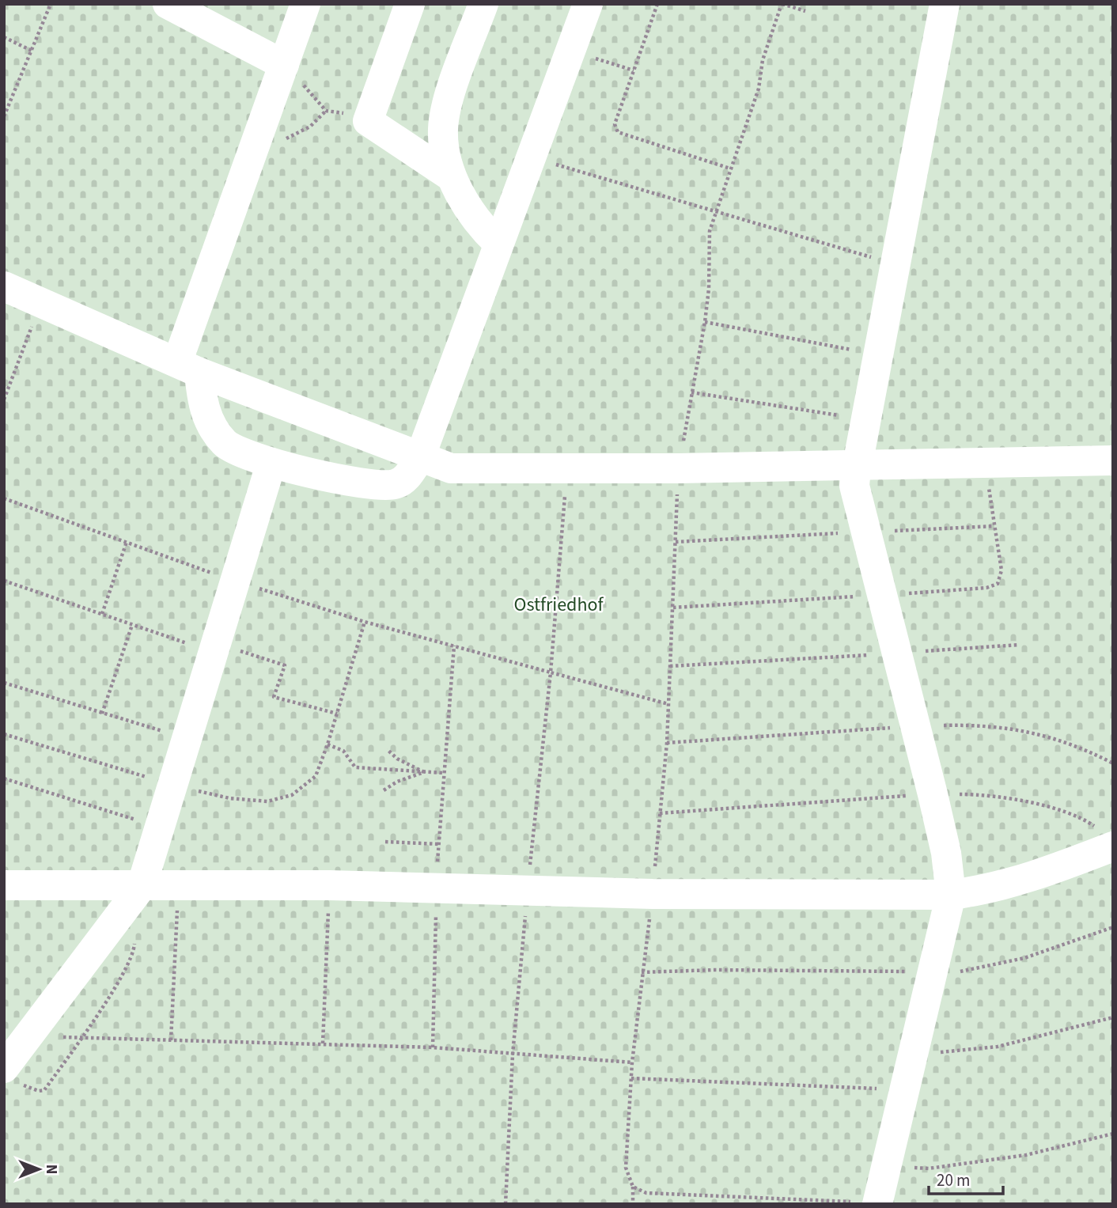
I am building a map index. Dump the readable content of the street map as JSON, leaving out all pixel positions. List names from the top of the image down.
{
  "parks": ["Ostfriedhof"],
  "scale_bar": "20 m",
  "north": "right"
}
